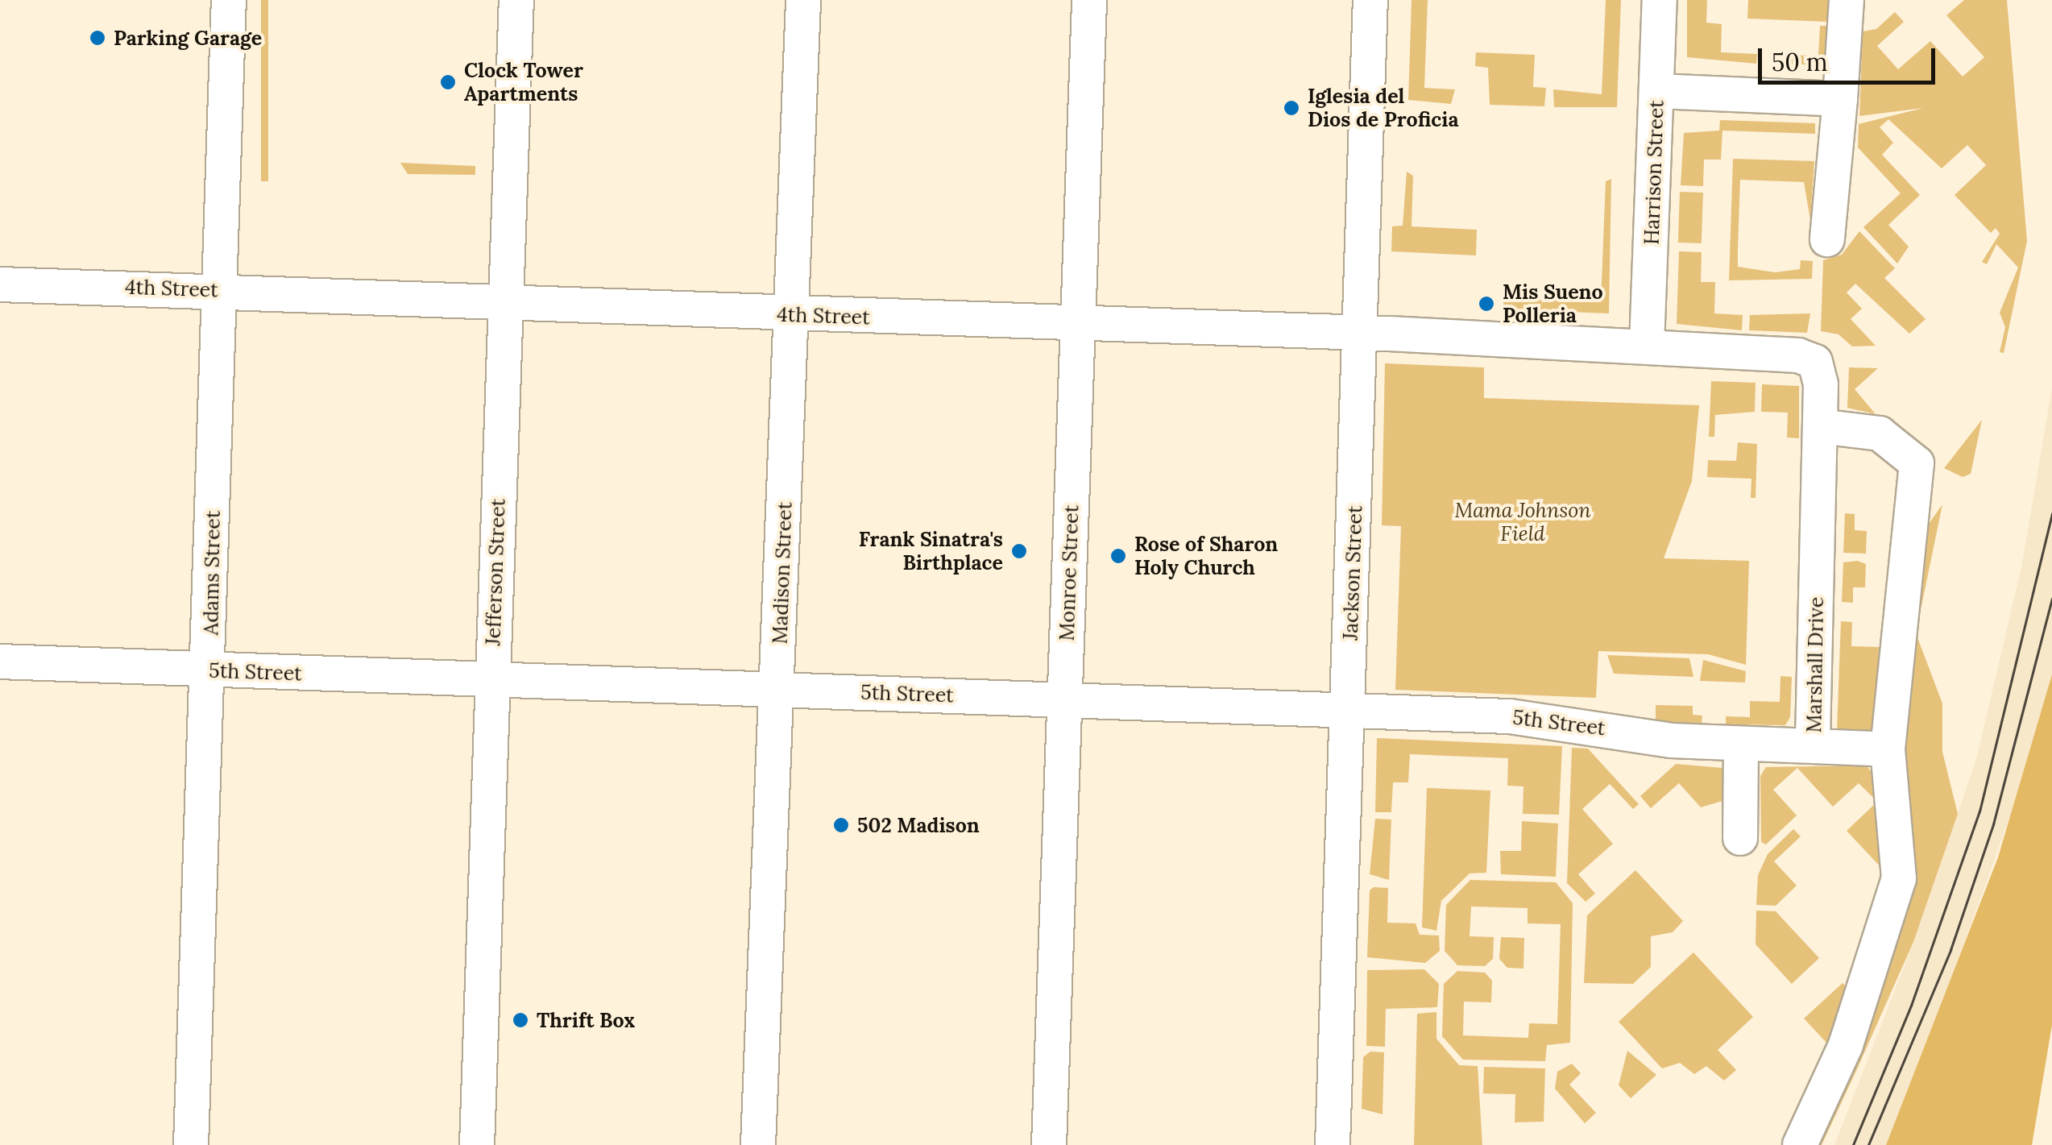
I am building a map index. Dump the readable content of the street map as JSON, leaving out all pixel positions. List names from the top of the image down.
{
  "streets": {
    "street": [
      "Harrison Street",
      "4th Street",
      "Jefferson Street",
      "Adams Street",
      "Madison Street",
      "Monroe Street",
      "Jackson Street",
      "Marshall Drive",
      "5th Street"
    ]
  },
  "crossings": [
    ["Harrison Street", "4th Street"],
    ["Harrison Street", "Marshall Drive"],
    ["4th Street", "Jefferson Street"],
    ["4th Street", "Adams Street"],
    ["4th Street", "Madison Street"],
    ["4th Street", "Monroe Street"],
    ["4th Street", "Jackson Street"],
    ["4th Street", "Marshall Drive"],
    ["Jefferson Street", "5th Street"],
    ["Adams Street", "5th Street"],
    ["Madison Street", "5th Street"],
    ["Monroe Street", "5th Street"],
    ["Jackson Street", "5th Street"],
    ["Marshall Drive", "5th Street"]
  ],
  "parks": ["Mama Johnson Field"],
  "places": [
    "Parking Garage",
    "Clock Tower Apartments",
    "Iglesia del Dios de Proficia",
    "Mis Sueno Polleria",
    "Frank Sinatra's Birthplace",
    "Rose of Sharon Holy Church",
    "502 Madison",
    "Thrift Box"
  ],
  "scale_bar": "50 m"
}
